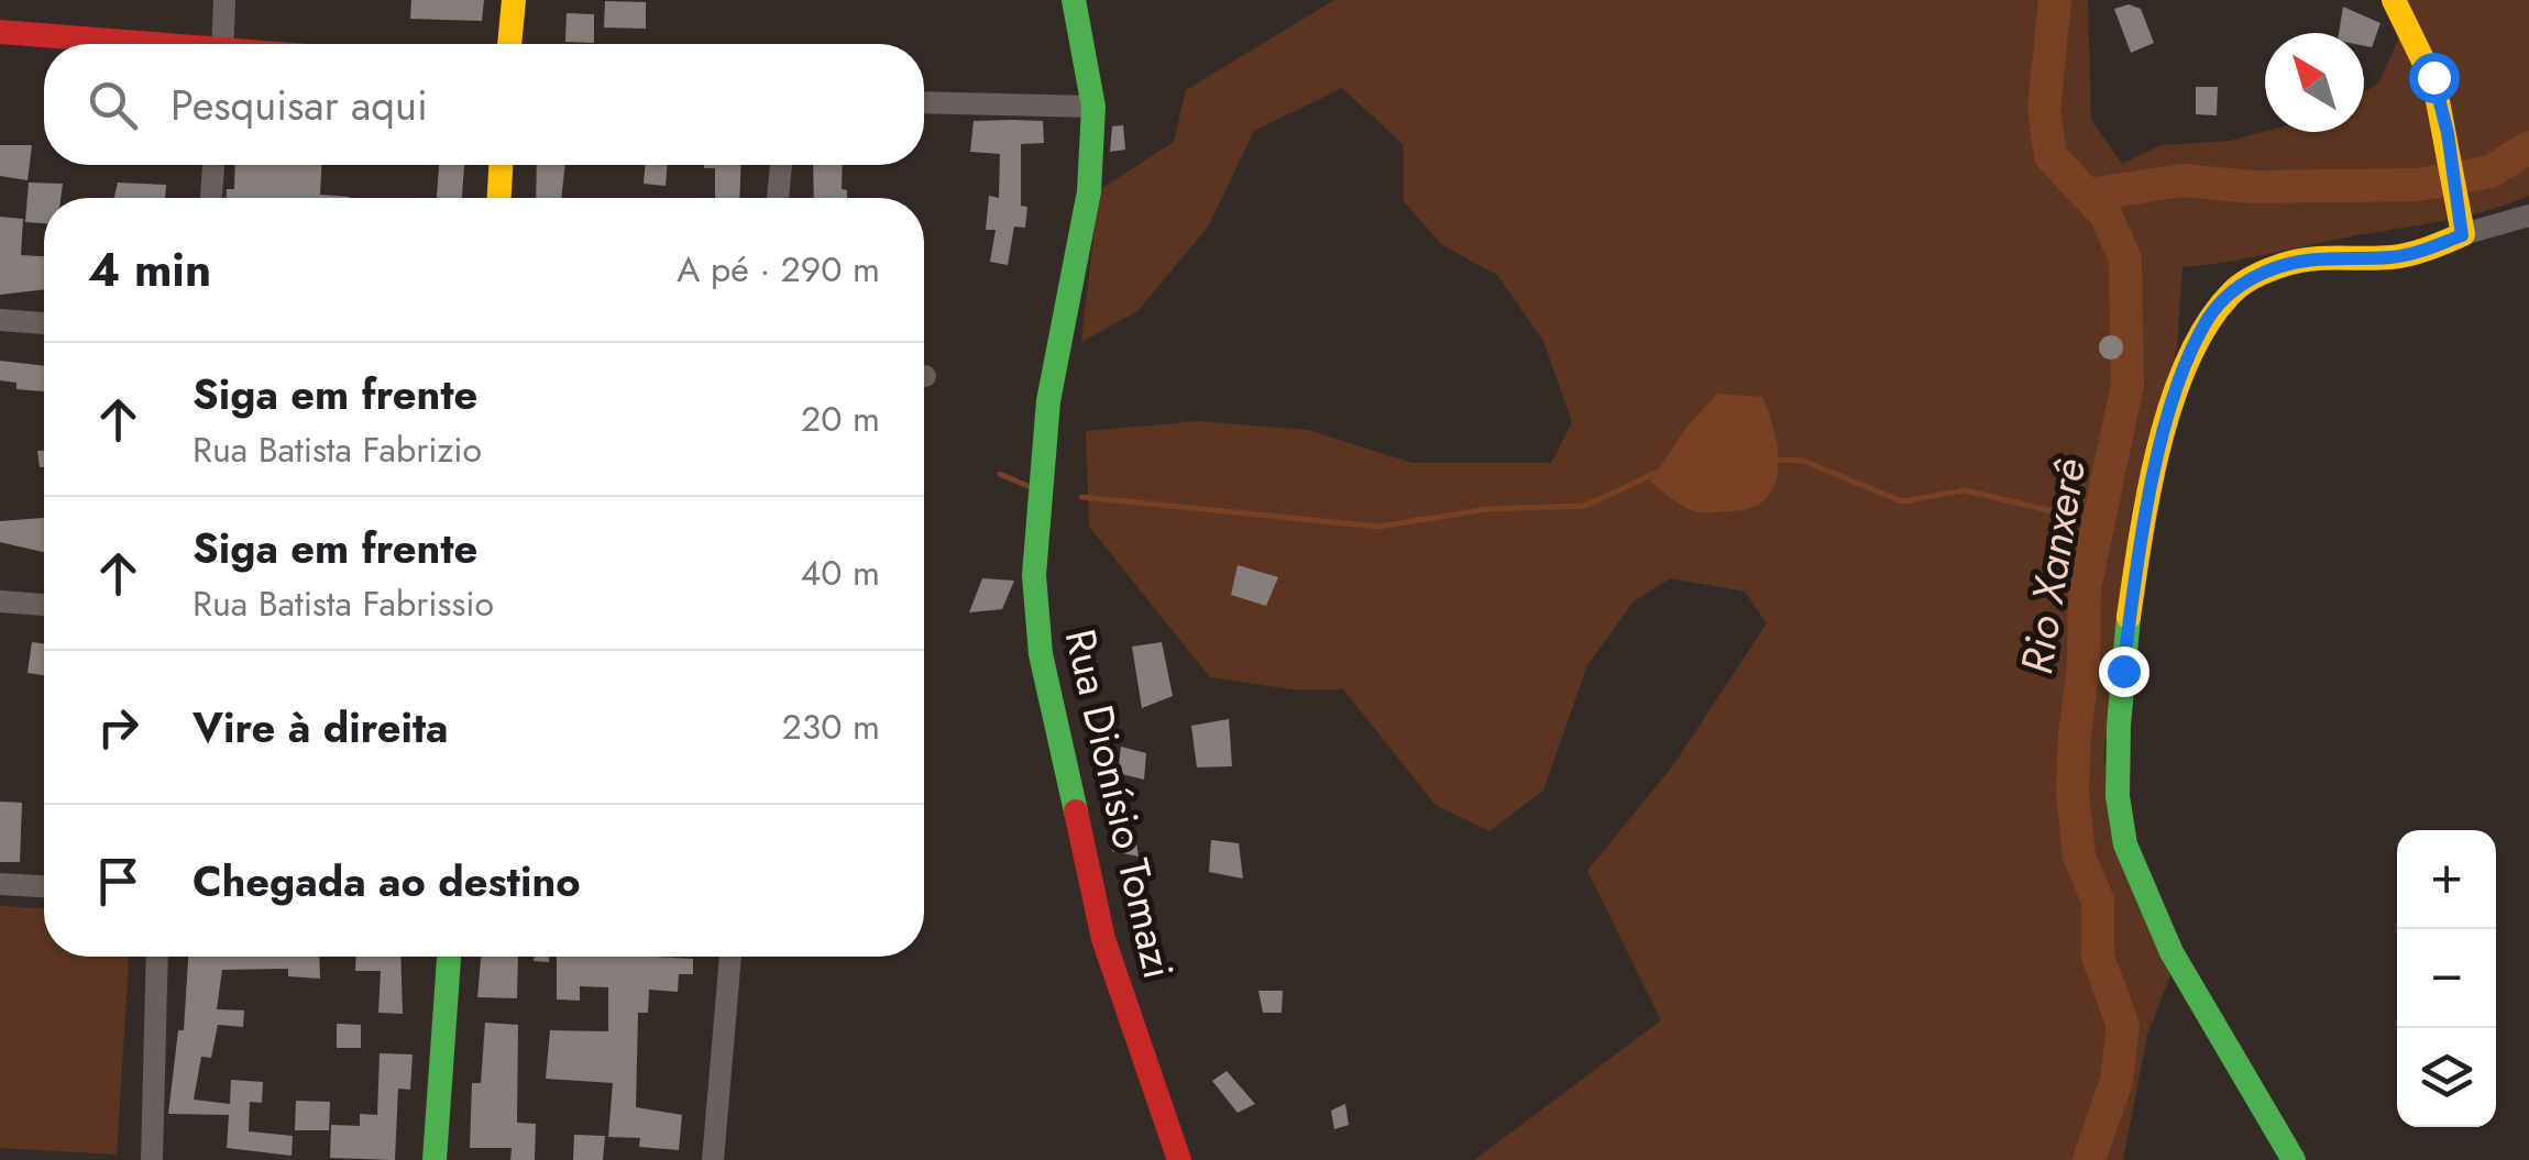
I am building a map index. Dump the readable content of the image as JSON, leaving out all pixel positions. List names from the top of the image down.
{
  "streets": {
    "street": ["Rua Dionísio Tomazi"]
  },
  "water": ["Rio Xanxerê"],
  "north": "top left",
  "page": {
    "search": "Pesquisar aqui",
    "heading": ["4 min", "A pé · 290 m"],
    "list": [
      ["Siga em frente", "Rua Batista Fabrizio", "20 m"],
      ["Siga em frente", "Rua Batista Fabrissio", "40 m"],
      ["Vire à direita", "230 m"],
      "Chegada ao destino"
    ],
    "map_buttons": ["+", "−"]
  }
}
